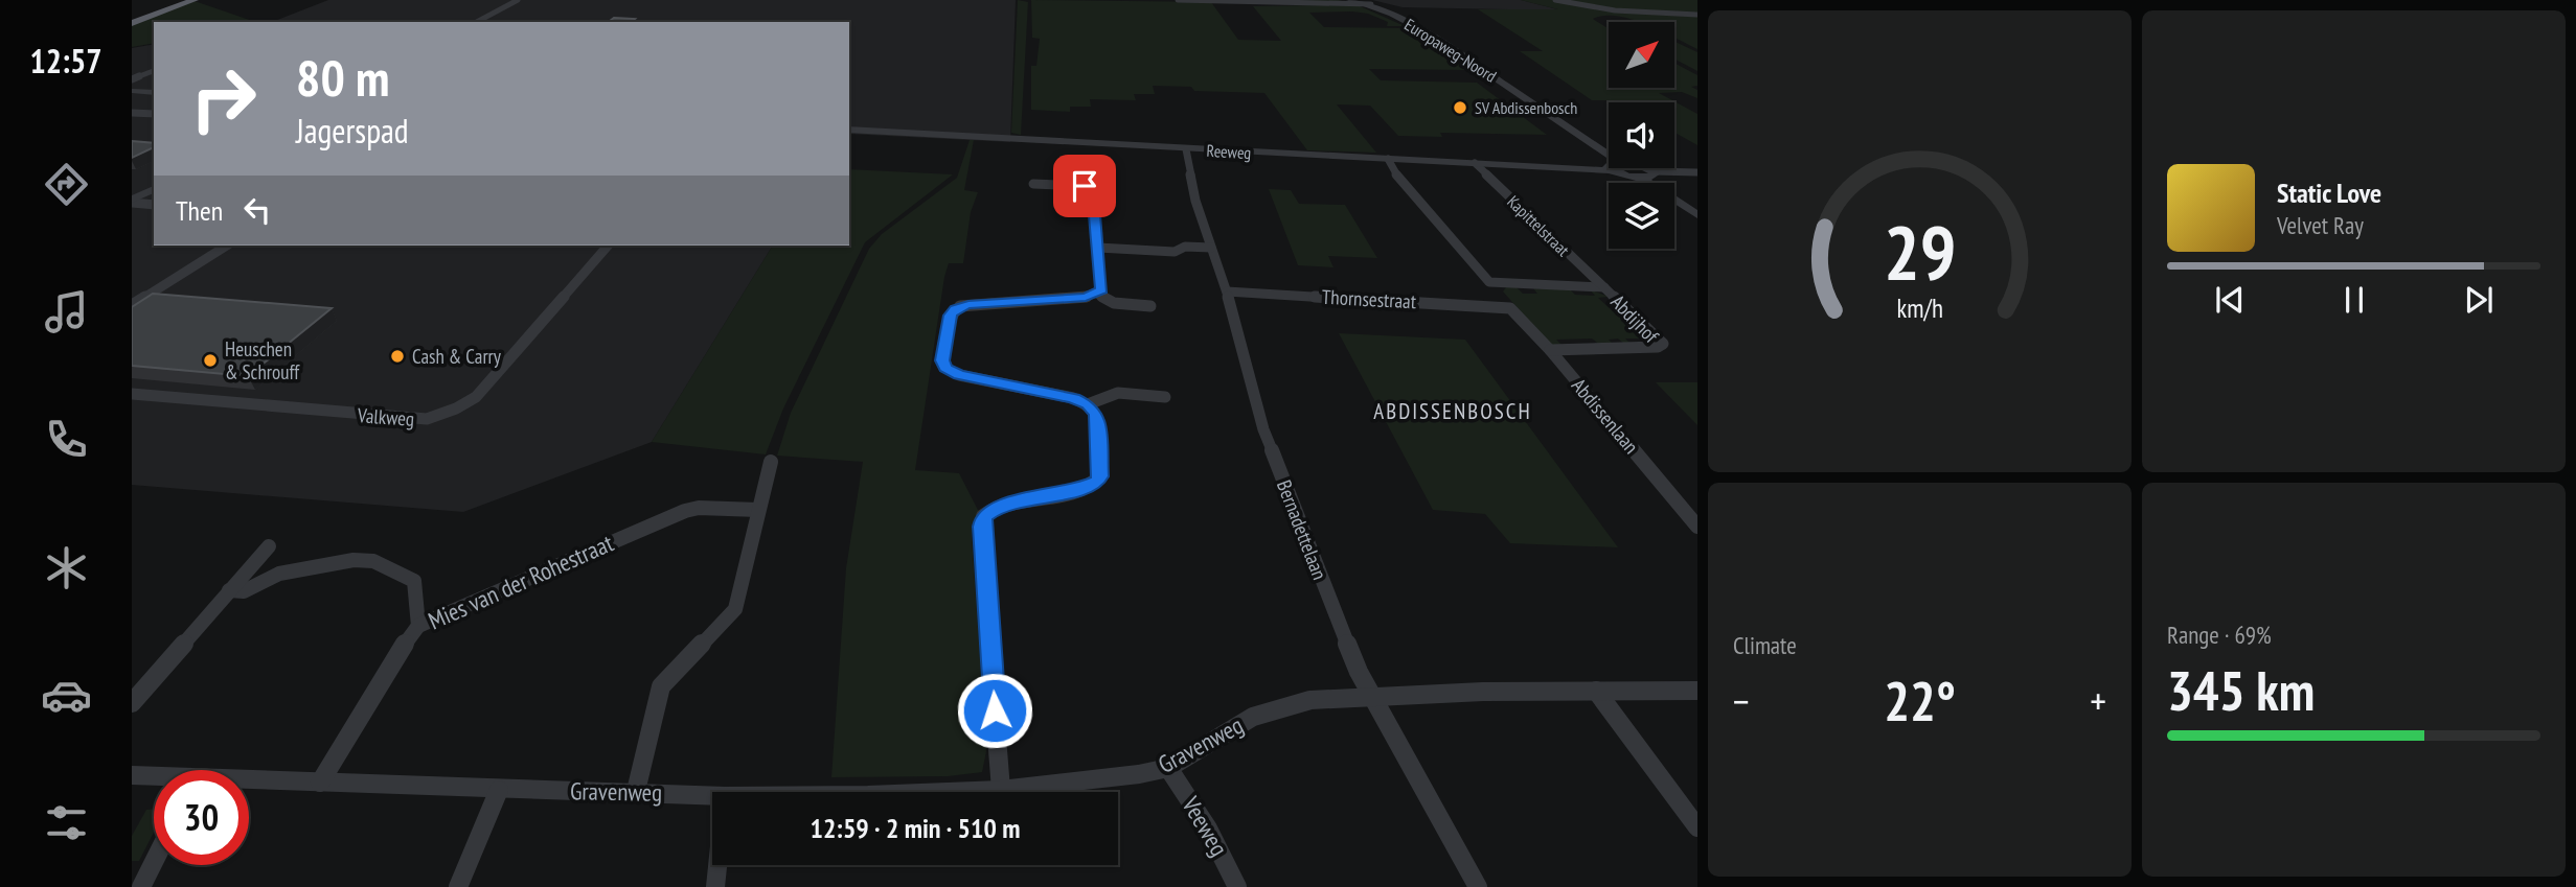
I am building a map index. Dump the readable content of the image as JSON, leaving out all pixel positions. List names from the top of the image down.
{
  "streets": {
    "street": [
      "Europaweg-Noord",
      "Reeweg",
      "Kapittelstraat",
      "Thornsestraat",
      "Abdijhof",
      "Abdissenlaan",
      "Valkweg",
      "Bernadettelaan",
      "Mies van der Rohestraat",
      "Gravenweg",
      "Veeweg"
    ]
  },
  "crossings": [
    ["Reeweg", "Kapittelstraat"],
    ["Reeweg", "Bernadettelaan"],
    ["Kapittelstraat", "Abdijhof"],
    ["Thornsestraat", "Abdissenlaan"],
    ["Thornsestraat", "Bernadettelaan"],
    ["Abdijhof", "Abdissenlaan"],
    ["Bernadettelaan", "Gravenweg"],
    ["Mies van der Rohestraat", "Gravenweg"],
    ["Gravenweg", "Veeweg"]
  ],
  "districts": ["ABDISSENBOSCH"],
  "places": ["SV Abdissenbosch", "Cash & Carry", "Heuschen & Schrouff"],
  "north": "top right",
  "page": {
    "tabs": "12:57",
    "turn": ["80 m", "Jagerspad"],
    "song": ["Static Love", "Velvet Ray"],
    "then": "Then",
    "tile": [
      "Climate",
      ["Range · 69%", "345 km"]
    ],
    "heat": ["−", "22°", "+"],
    "limit": "30",
    "trip": "12:59 · 2 min · 510 m",
    "gauge": ["29", "km/h"]
  }
}
